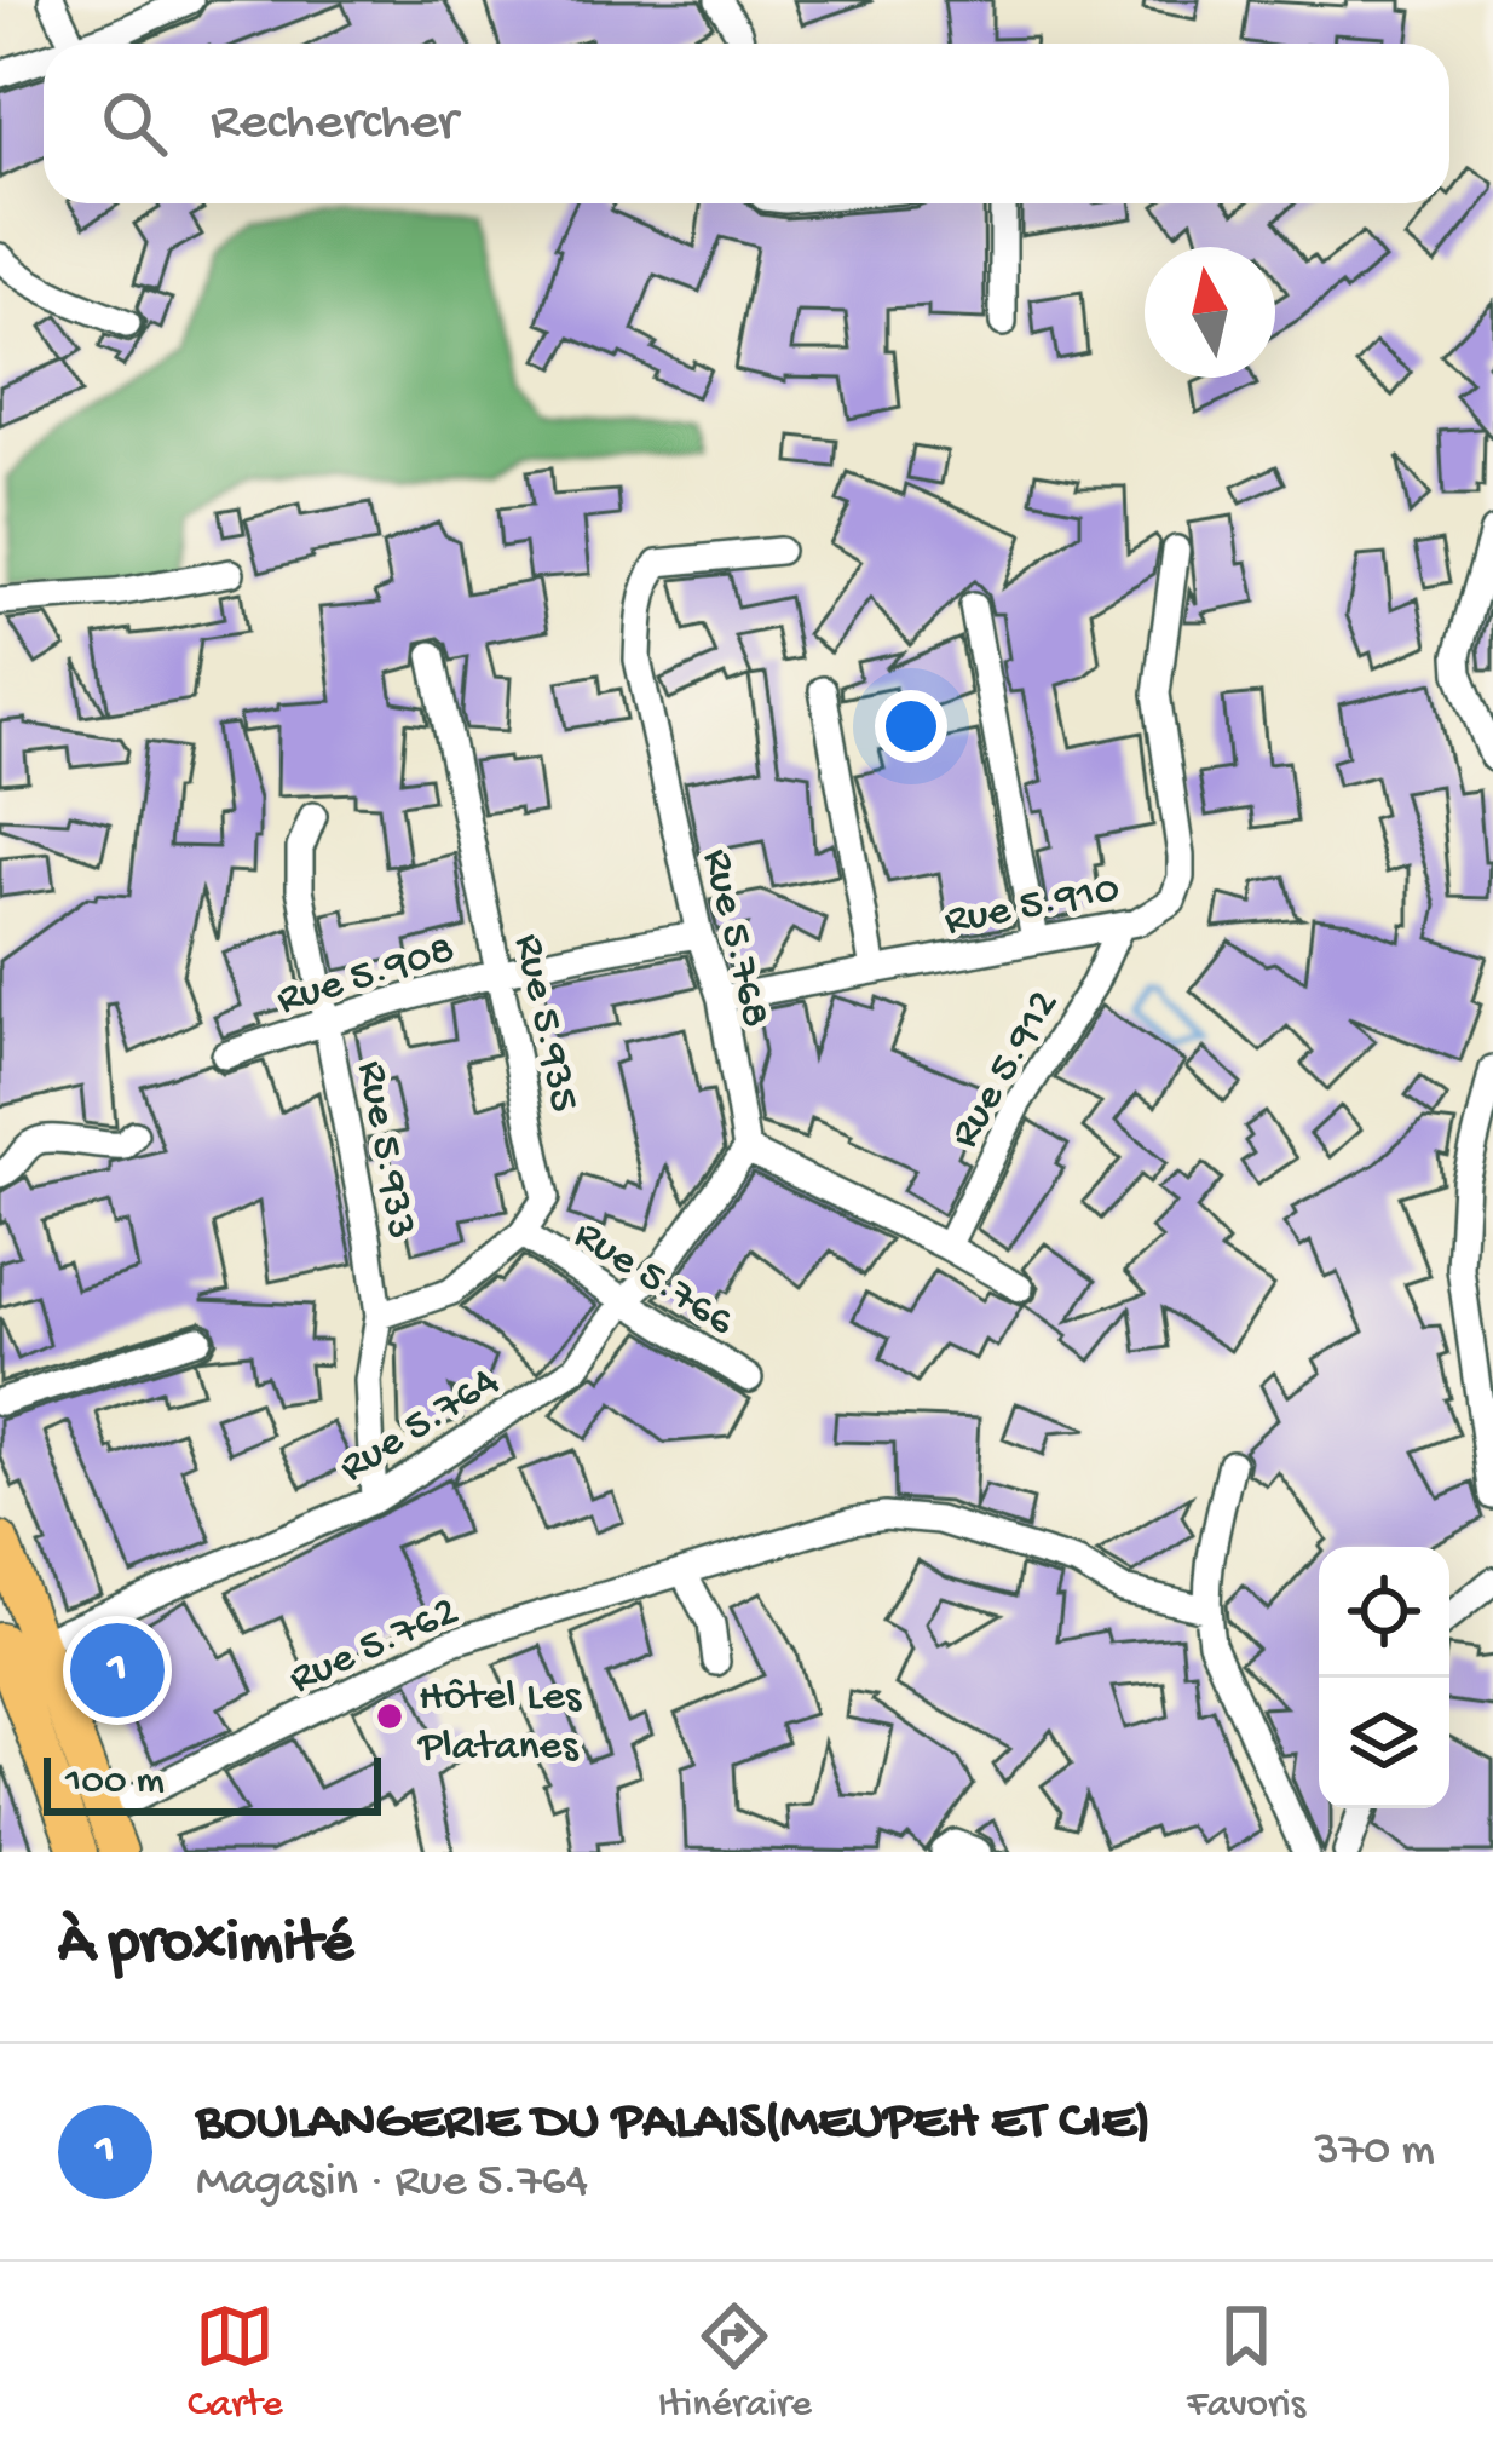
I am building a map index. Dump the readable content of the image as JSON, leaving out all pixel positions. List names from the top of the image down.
{
  "streets": {
    "street": [
      "Rue 5.910",
      "Rue 5.768",
      "Rue 5.908",
      "Rue 5.935",
      "Rue 5.912",
      "Rue 5.933",
      "Rue 5.766",
      "Rue 5.764",
      "Rue 5.762"
    ]
  },
  "crossings": [
    ["Rue 5.910", "Rue 5.768"],
    ["Rue 5.910", "Rue 5.912"],
    ["Rue 5.768", "Rue 5.908"],
    ["Rue 5.768", "Rue 5.764"],
    ["Rue 5.908", "Rue 5.935"],
    ["Rue 5.908", "Rue 5.933"],
    ["Rue 5.935", "Rue 5.766"],
    ["Rue 5.933", "Rue 5.764"],
    ["Rue 5.766", "Rue 5.764"]
  ],
  "places": ["Hôtel Les Platanes"],
  "scale_bar": "100 m",
  "north": "top",
  "page": {
    "search": "Rechercher",
    "pins": "1",
    "scale": "100 m",
    "heading": "À proximité",
    "list": [
      {
        "mark": "1",
        "name": "BOULANGERIE DU PALAIS(MEUPEH ET CIE)",
        "note": "Magasin · Rue 5.764",
        "value": "370 m"
      }
    ],
    "nav": ["Carte", "Itinéraire", "Favoris"]
  }
}
